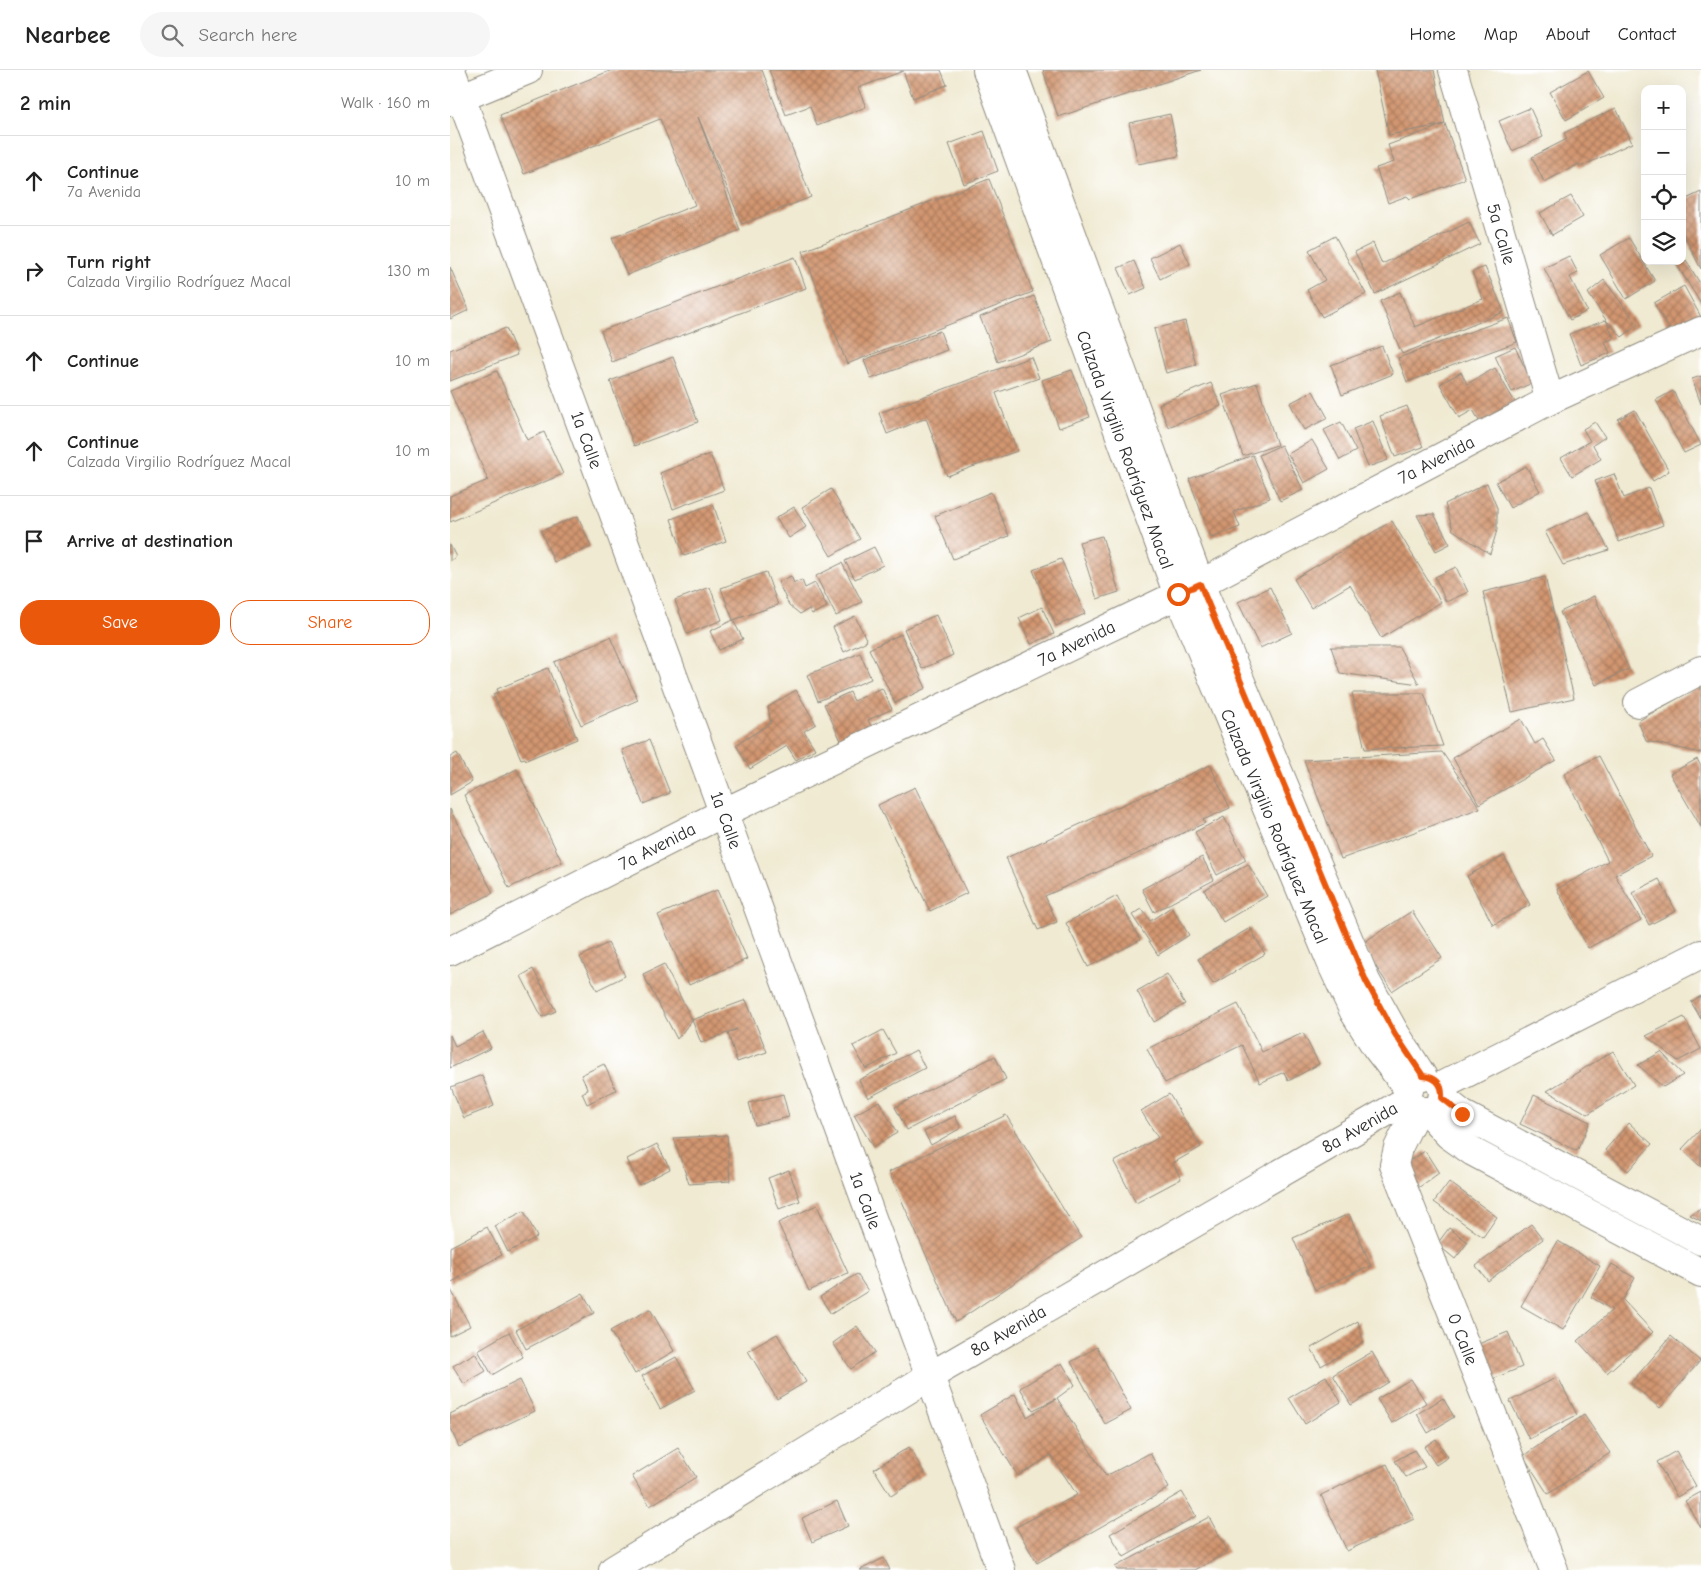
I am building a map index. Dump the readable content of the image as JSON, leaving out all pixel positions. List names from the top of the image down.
{
  "streets": {
    "street": [
      "5a Calle",
      "1a Calle",
      "Calzada Virgilio Rodríguez Macal",
      "7a Avenida",
      "8a Avenida",
      "0 Calle"
    ]
  },
  "crossings": [
    ["5a Calle", "7a Avenida"],
    ["1a Calle", "7a Avenida"],
    ["1a Calle", "8a Avenida"],
    ["Calzada Virgilio Rodríguez Macal", "7a Avenida"],
    ["Calzada Virgilio Rodríguez Macal", "8a Avenida"],
    ["Calzada Virgilio Rodríguez Macal", "0 Calle"],
    ["8a Avenida", "0 Calle"]
  ],
  "page": {
    "header": "Nearbee",
    "search": "Search here",
    "nav": [
      "Home",
      "Map",
      "About",
      "Contact"
    ],
    "heading": ["2 min", "Walk · 160 m"],
    "map_buttons": ["+", "−"],
    "list": [
      ["Continue", "7a Avenida", "10 m"],
      ["Turn right", "Calzada Virgilio Rodríguez Macal", "130 m"],
      ["Continue", "10 m"],
      ["Continue", "Calzada Virgilio Rodríguez Macal", "10 m"],
      "Arrive at destination"
    ],
    "buttons": ["Save", "Share"]
  }
}
